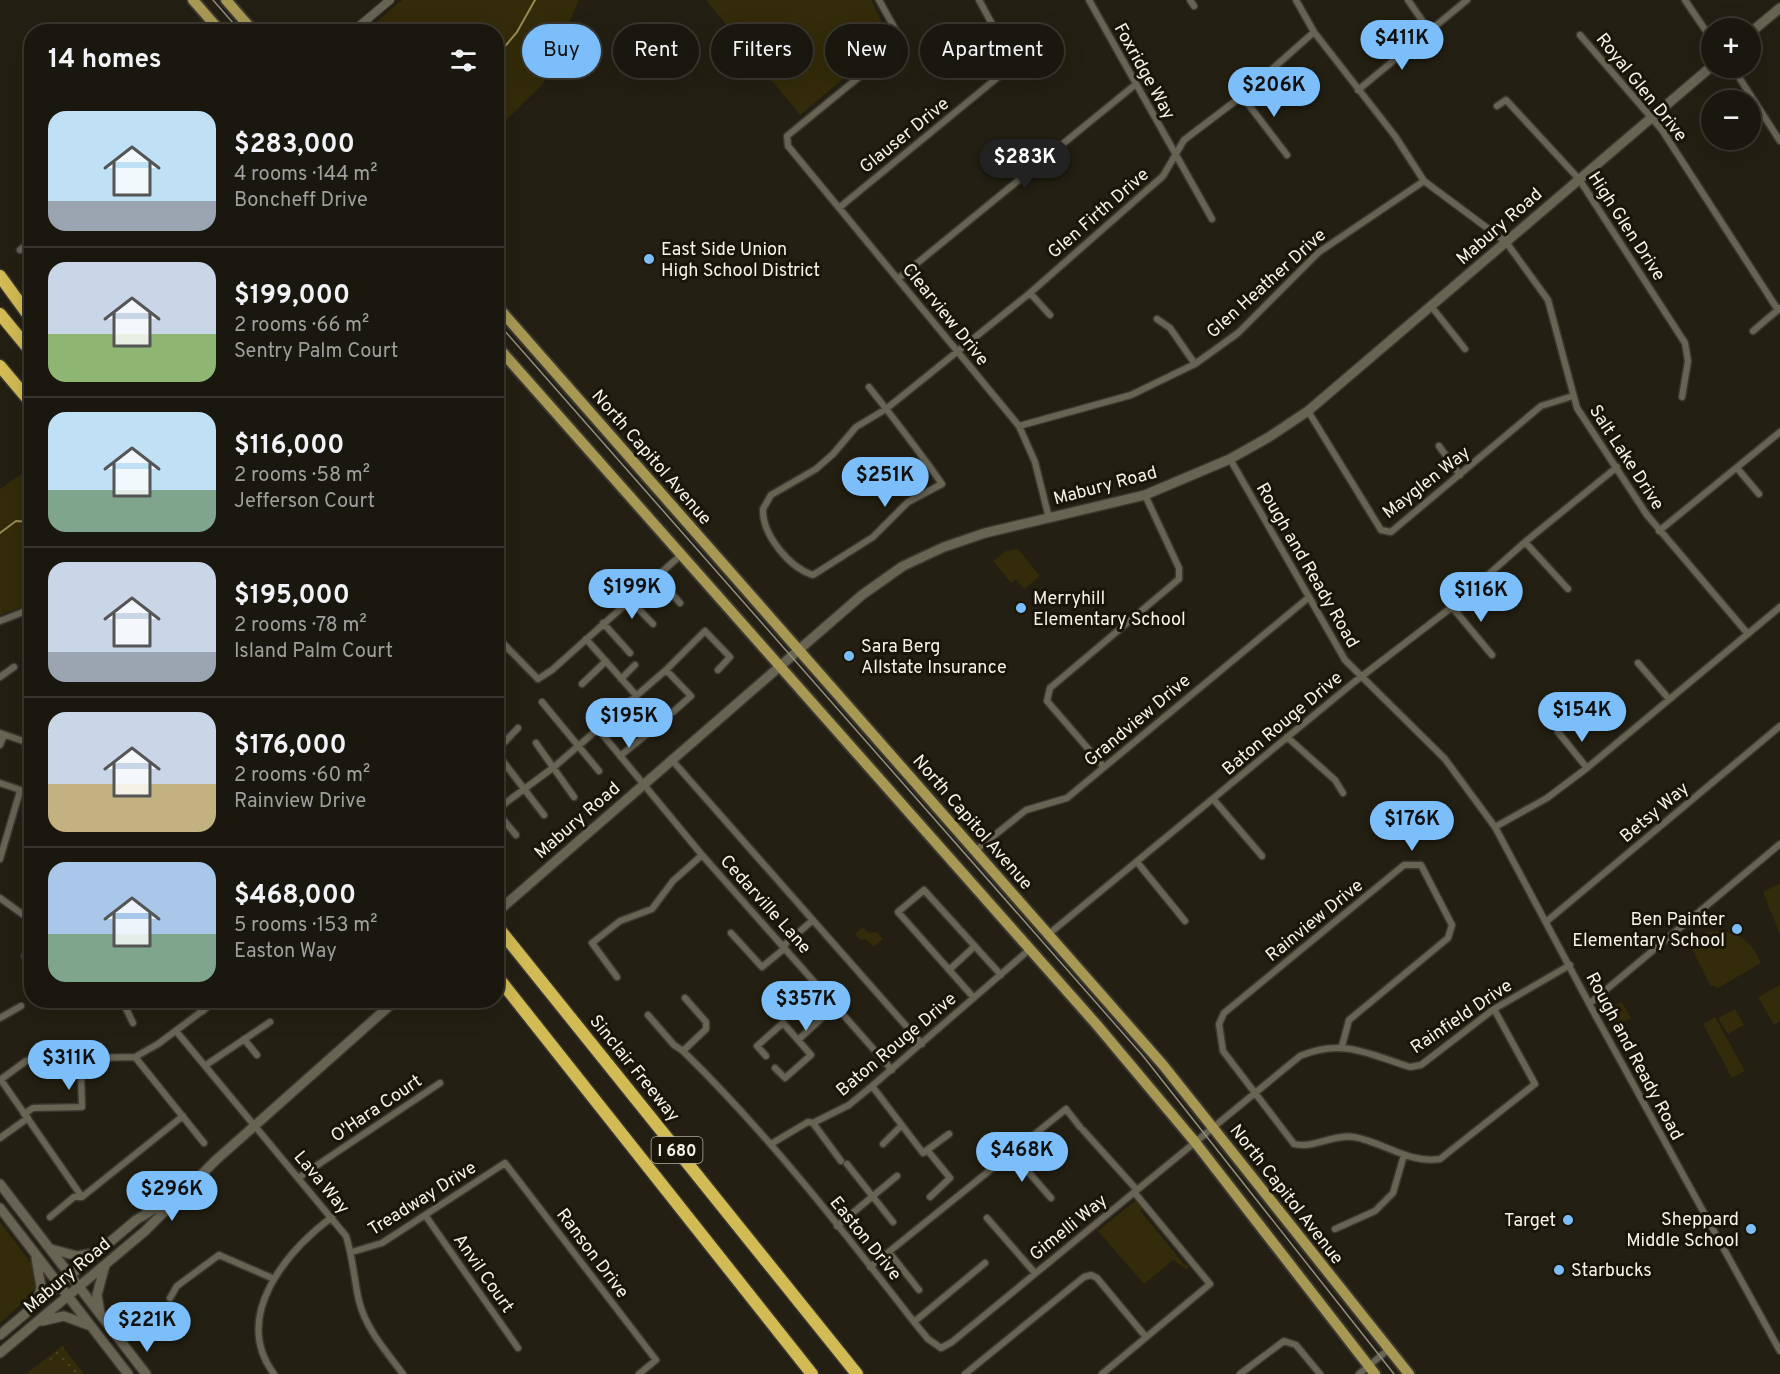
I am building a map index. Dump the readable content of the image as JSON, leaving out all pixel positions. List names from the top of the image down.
{
  "streets": {
    "highway": ["Sinclair Freeway", "I 680"],
    "main road": ["Mabury Road", "North Capitol Avenue"],
    "street": [
      "Foxridge Way",
      "Royal Glen Drive",
      "Glauser Drive",
      "Glen Firth Drive",
      "High Glen Drive",
      "Glen Heather Drive",
      "Clearview Drive",
      "Salt Lake Drive",
      "Mayglen Way",
      "Rough and Ready Road",
      "Grandview Drive",
      "Baton Rouge Drive",
      "Betsy Way",
      "Cedarville Lane",
      "Rainview Drive",
      "Rainfield Drive",
      "O'Hara Court",
      "Lava Way",
      "Treadway Drive",
      "Gimelli Way",
      "Easton Drive",
      "Ranson Drive",
      "Anvil Court"
    ]
  },
  "crossings": [
    ["Foxridge Way", "Glen Firth Drive"],
    ["Royal Glen Drive", "Mabury Road"],
    ["Glauser Drive", "Clearview Drive"],
    ["Glen Firth Drive", "Clearview Drive"],
    ["Glen Firth Drive", "Salt Lake Drive"],
    ["Mabury Road", "High Glen Drive"],
    ["Mabury Road", "Clearview Drive"],
    ["Mabury Road", "North Capitol Avenue"],
    ["Mabury Road", "Salt Lake Drive"],
    ["Mabury Road", "Mayglen Way"],
    ["Mabury Road", "Rough and Ready Road"],
    ["Mabury Road", "Cedarville Lane"],
    ["Mabury Road", "Lava Way"],
    ["Glen Heather Drive", "Clearview Drive"],
    ["Glen Heather Drive", "Salt Lake Drive"],
    ["North Capitol Avenue", "Grandview Drive"],
    ["North Capitol Avenue", "Baton Rouge Drive"],
    ["North Capitol Avenue", "Rainfield Drive"],
    ["North Capitol Avenue", "Gimelli Way"],
    ["Salt Lake Drive", "Mayglen Way"],
    ["Salt Lake Drive", "Baton Rouge Drive"],
    ["Rough and Ready Road", "Grandview Drive"],
    ["Rough and Ready Road", "Baton Rouge Drive"],
    ["Rough and Ready Road", "Betsy Way"],
    ["Rough and Ready Road", "Rainfield Drive"],
    ["Baton Rouge Drive", "Cedarville Lane"],
    ["Baton Rouge Drive", "Easton Drive"],
    ["Rainview Drive", "Rainfield Drive"],
    ["Rainfield Drive", "Gimelli Way"],
    ["O'Hara Court", "Lava Way"],
    ["Lava Way", "Treadway Drive"],
    ["Treadway Drive", "Ranson Drive"],
    ["Treadway Drive", "Anvil Court"],
    ["Gimelli Way", "Easton Drive"]
  ],
  "places": [
    "East Side Union High School District",
    "Merryhill Elementary School",
    "Sara Berg Allstate Insurance",
    "Ben Painter Elementary School",
    "Target",
    "Sheppard Middle School",
    "Starbucks"
  ],
  "page": {
    "map_buttons": ["+", "−"],
    "price": [
      "$411K",
      "$206K",
      "$283K",
      "$251K",
      "$199K",
      "$116K",
      "$154K",
      "$195K",
      "$176K",
      "$357K",
      "$311K",
      "$468K",
      "$296K",
      "$221K"
    ],
    "chip": [
      "Buy",
      "Rent",
      "Filters",
      "New",
      "Apartment"
    ],
    "heading": "14 homes",
    "list": [
      {
        "name": "$283,000",
        "note": "4 rooms · 144 m² · Boncheff Drive"
      },
      {
        "name": "$199,000",
        "note": "2 rooms · 66 m² · Sentry Palm Court"
      },
      {
        "name": "$116,000",
        "note": "2 rooms · 58 m² · Jefferson Court"
      },
      {
        "name": "$195,000",
        "note": "2 rooms · 78 m² · Island Palm Court"
      },
      {
        "name": "$176,000",
        "note": "2 rooms · 60 m² · Rainview Drive"
      },
      {
        "name": "$468,000",
        "note": "5 rooms · 153 m² · Easton Way"
      }
    ]
  }
}
